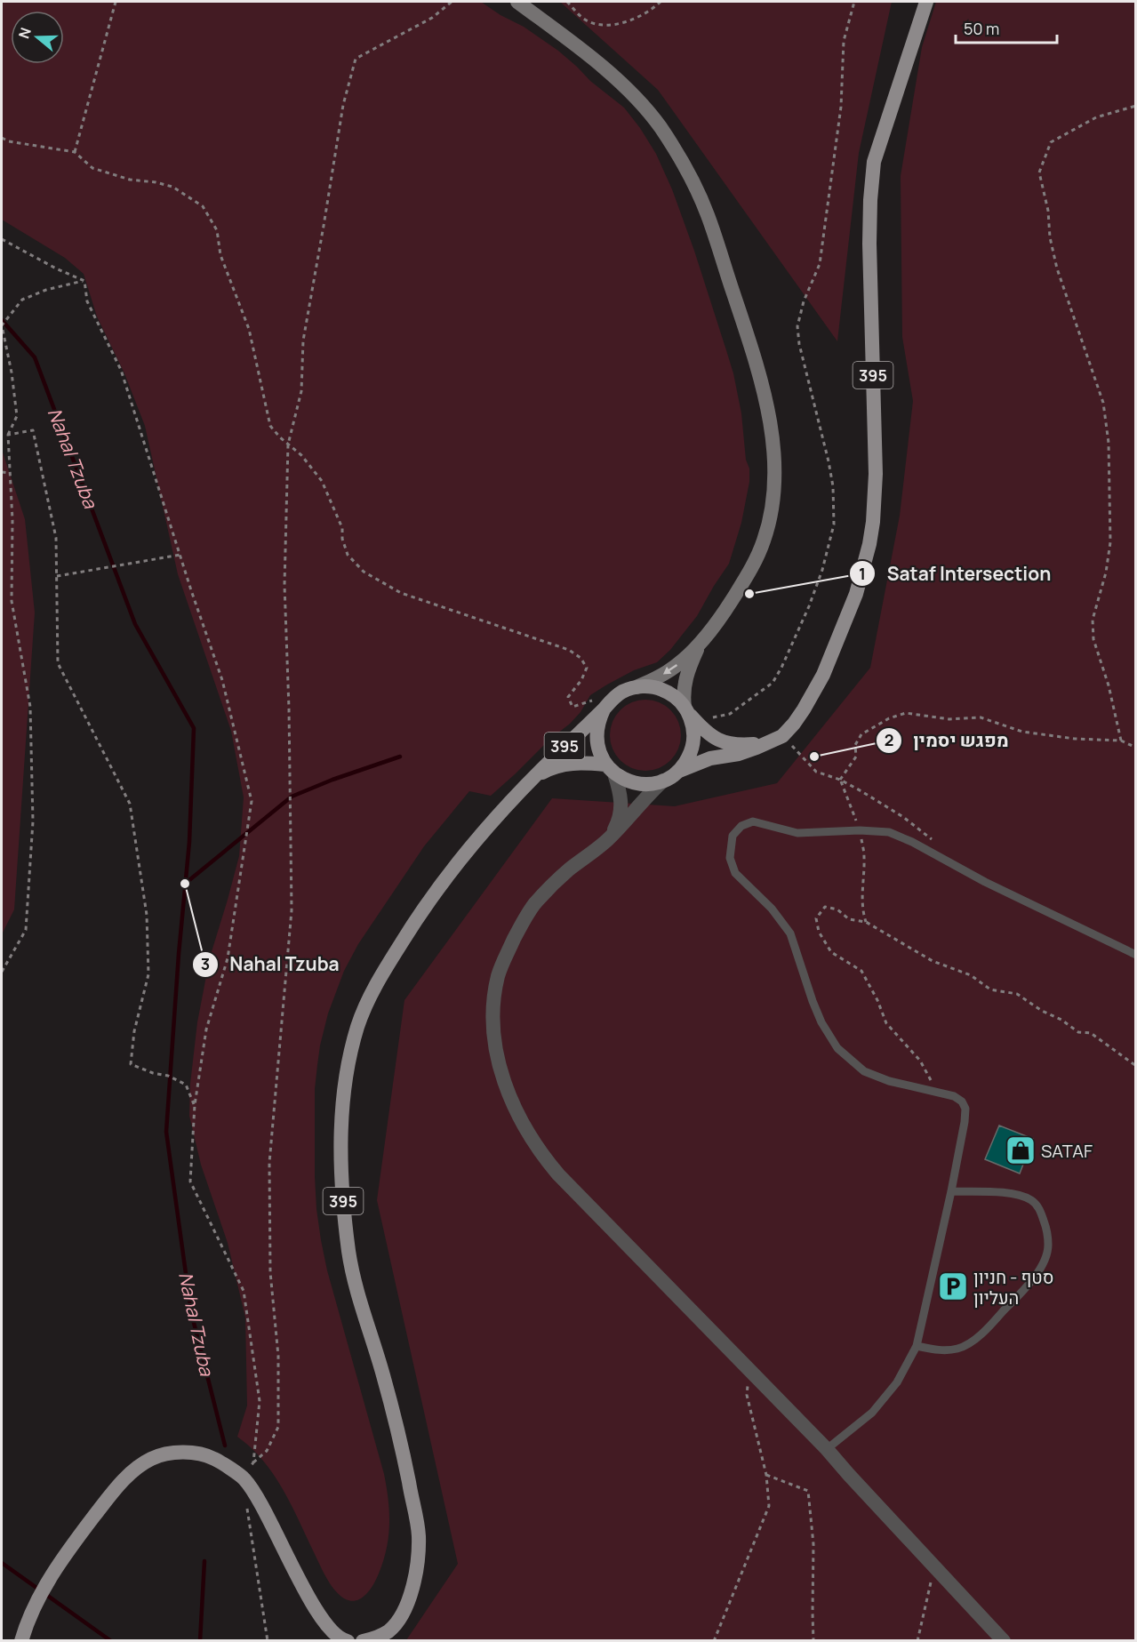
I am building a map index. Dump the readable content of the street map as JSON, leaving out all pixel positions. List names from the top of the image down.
{
  "streets": {
    "main road": ["395"]
  },
  "water": ["Nahal Tzuba"],
  "places": {
    "other": ["Sataf Intersection", "מפגש יסמין", "Nahal Tzuba"],
    "shop": ["SATAF"],
    "parking": ["סטף - חניון העליון"]
  },
  "scale_bar": "50 m",
  "north": "left"
}
